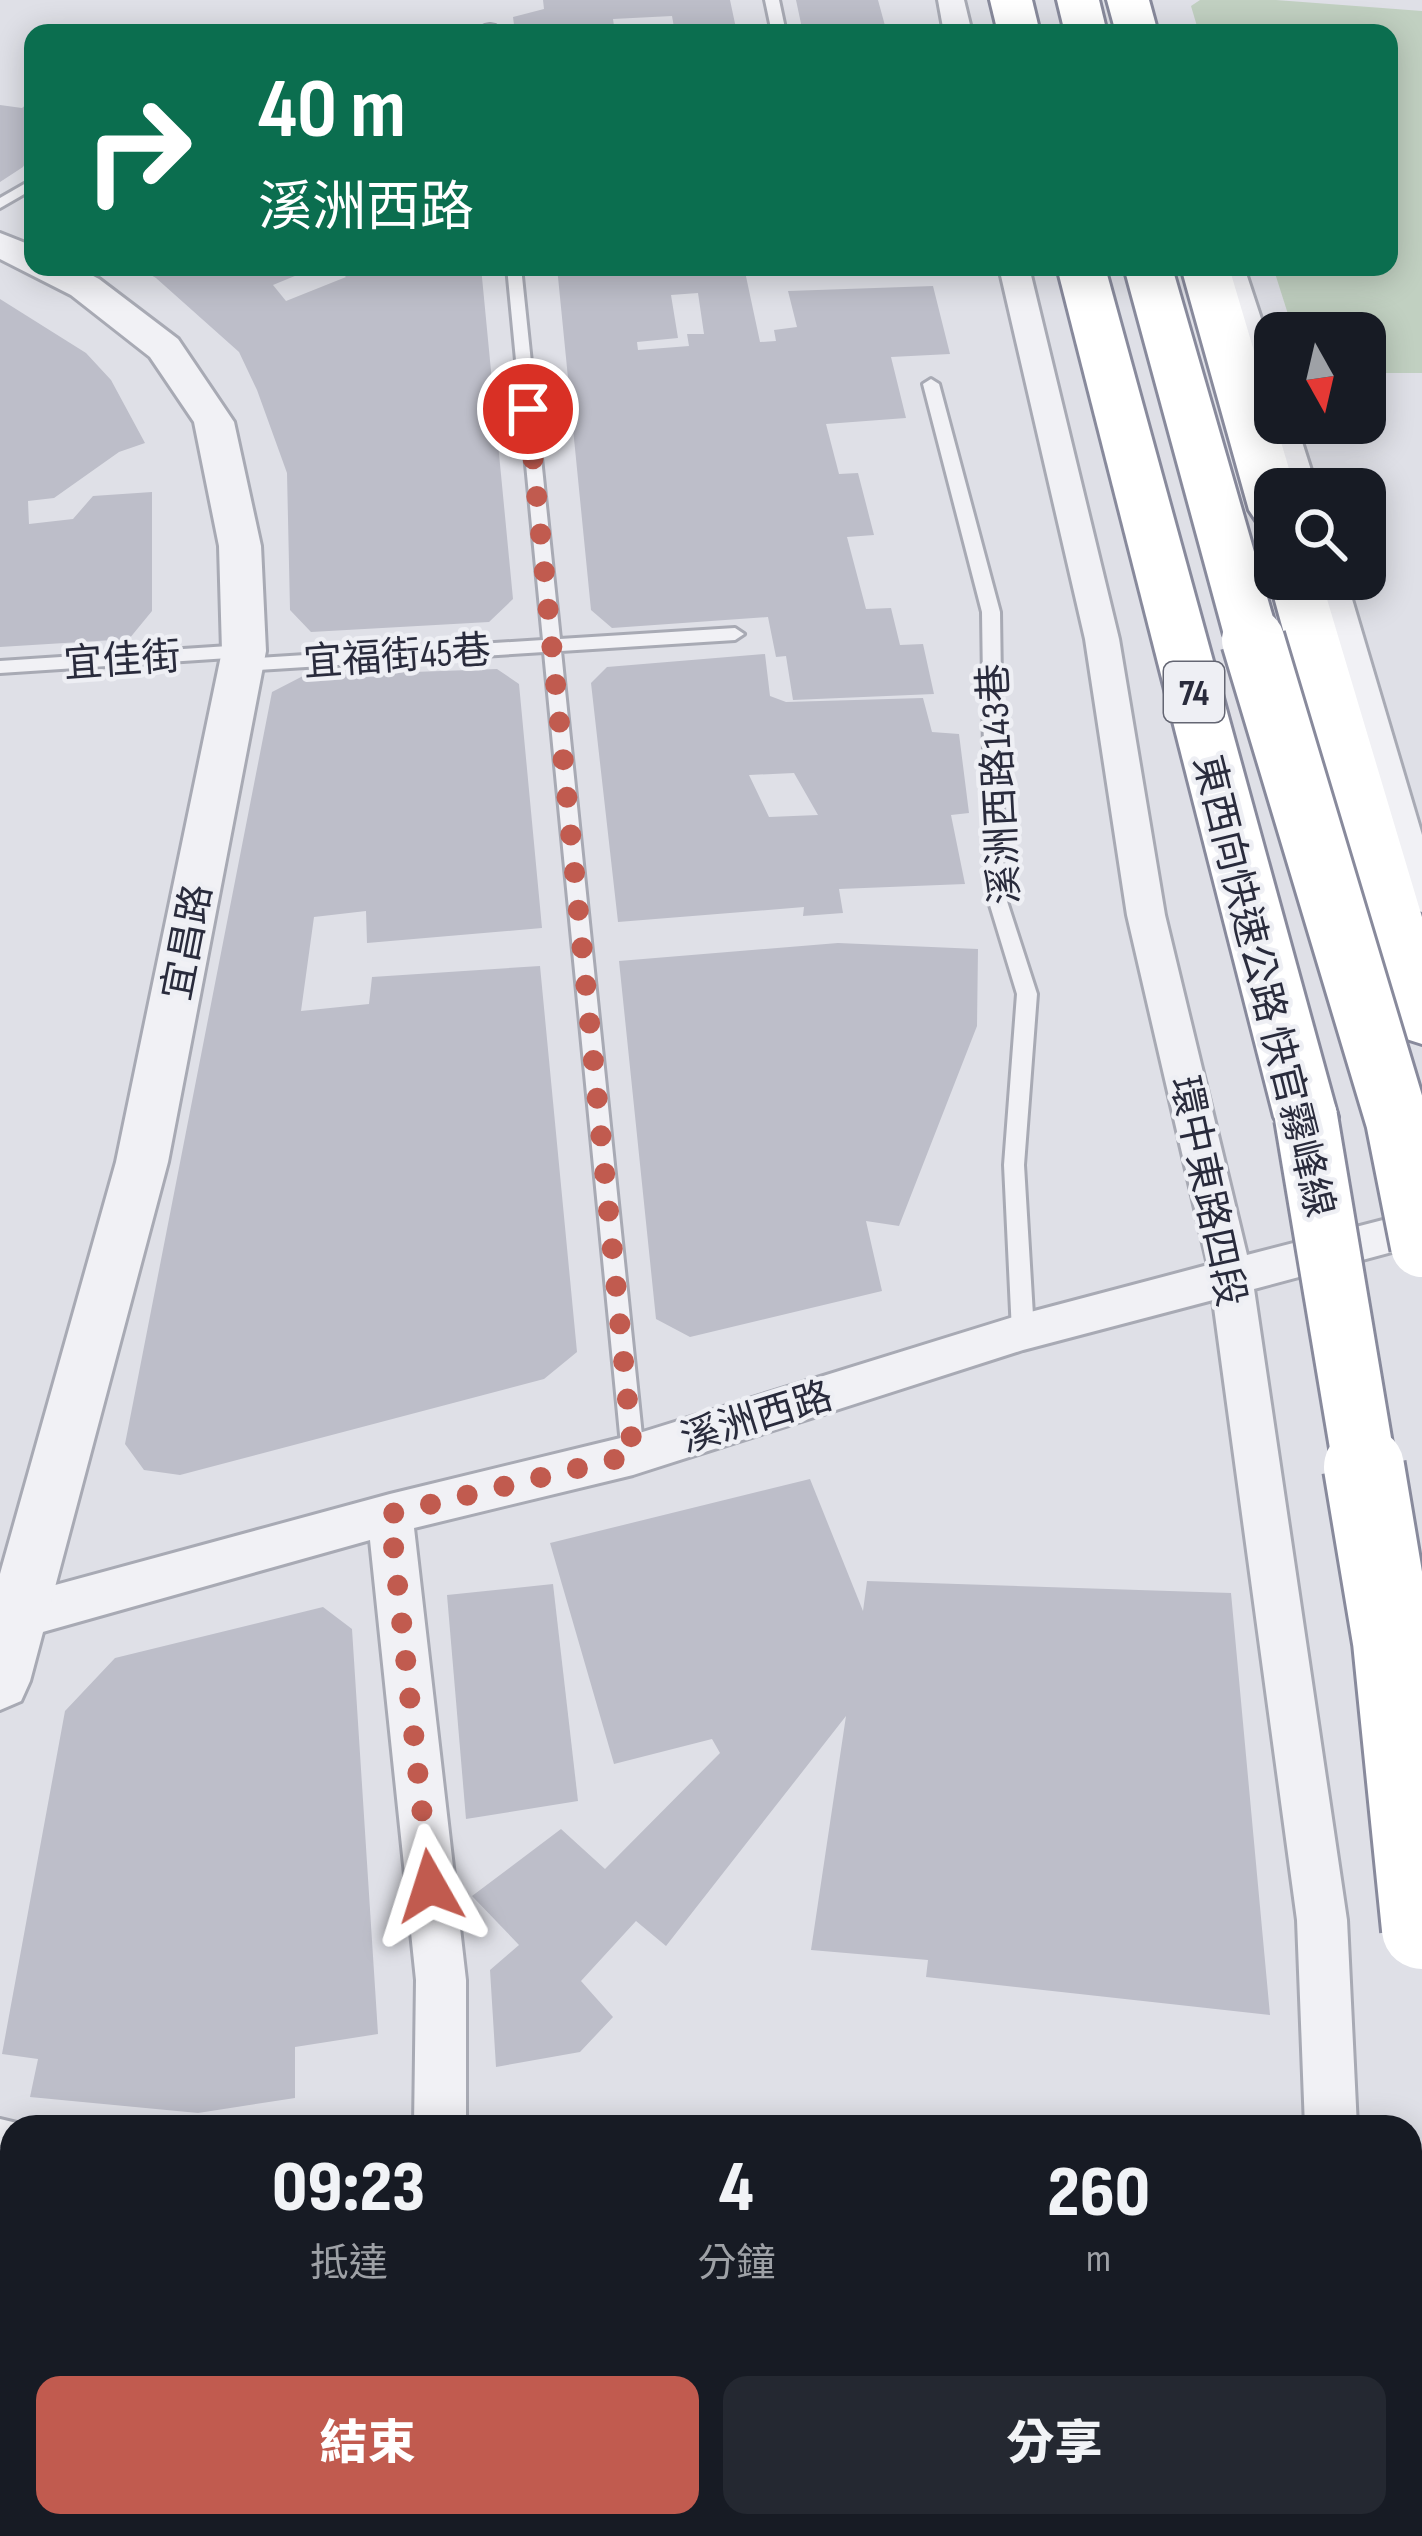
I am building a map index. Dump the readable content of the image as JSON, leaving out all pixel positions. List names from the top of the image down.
{
  "streets": {
    "highway": ["74", "東西向快速公路 快官霧峰線"],
    "street": ["宜昌路", "環中東路四段", "溪洲西路"],
    "lane": ["宜福街45巷", "宜佳街", "溪洲西路143巷"]
  },
  "crossings": [
    ["宜福街45巷", "宜佳街"],
    ["宜福街45巷", "宜昌路"],
    ["宜佳街", "宜昌路"],
    ["溪洲西路143巷", "溪洲西路"],
    ["宜昌路", "溪洲西路"],
    ["環中東路四段", "溪洲西路"]
  ],
  "north": "bottom",
  "page": {
    "turn": ["40 m", "溪洲西路"],
    "eta": [
      "09:23",
      "抵達",
      "4",
      "分鐘",
      "260",
      "m"
    ],
    "buttons": ["結束", "分享"]
  }
}
